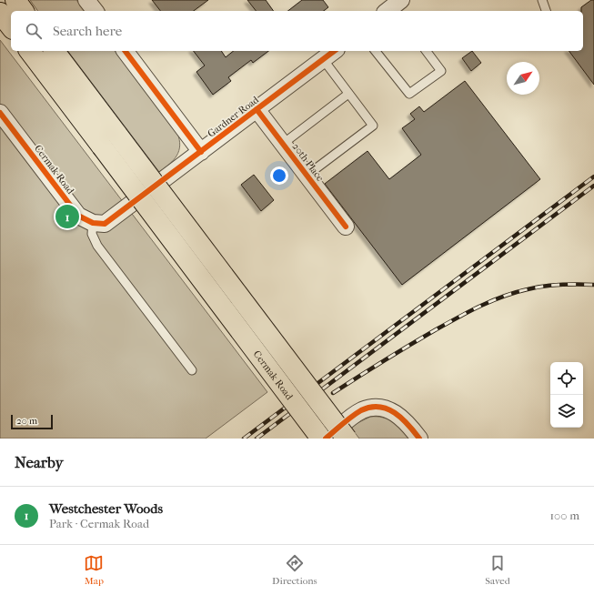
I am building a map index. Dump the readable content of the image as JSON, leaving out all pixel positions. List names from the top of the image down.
{
  "streets": {
    "main road": ["Cermak Road"],
    "street": ["Gardner Road", "20th Place"]
  },
  "crossings": [
    ["Gardner Road", "20th Place"],
    ["Gardner Road", "Cermak Road"]
  ],
  "scale_bar": "20 m",
  "north": "top right",
  "page": {
    "search": "Search here",
    "pins": "1",
    "scale": "20 m",
    "heading": "Nearby",
    "list": [
      {
        "mark": "1",
        "name": "Westchester Woods",
        "note": "Park · Cermak Road",
        "value": "100 m"
      }
    ],
    "nav": ["Map", "Directions", "Saved"]
  }
}
